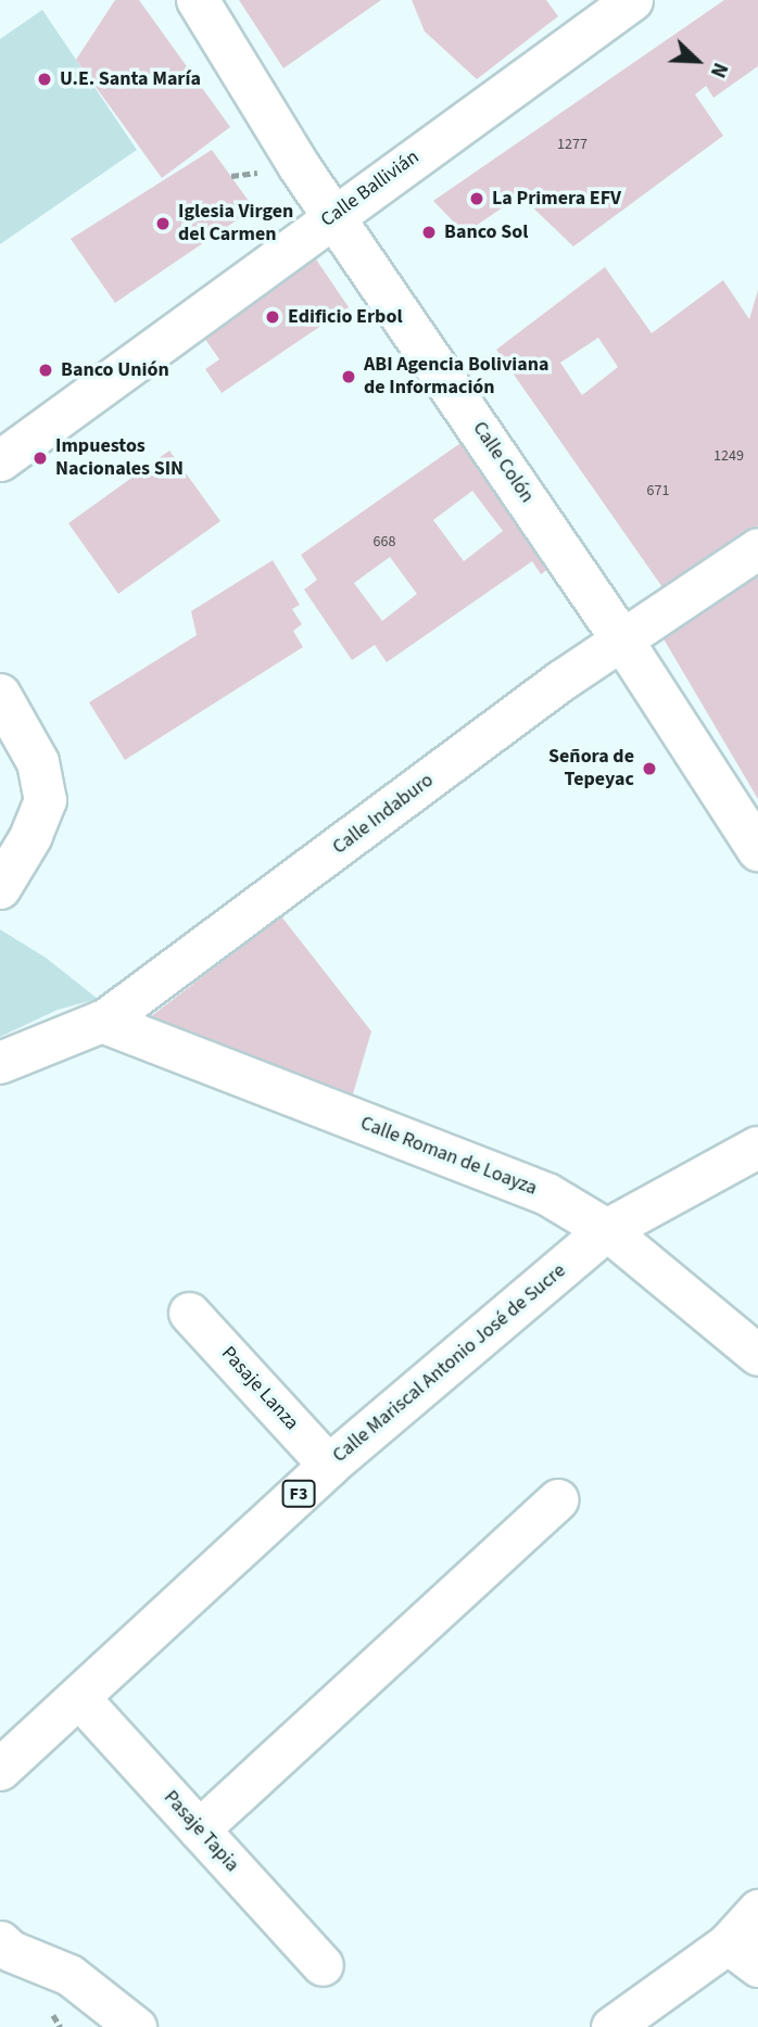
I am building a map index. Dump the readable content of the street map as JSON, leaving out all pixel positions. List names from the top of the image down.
{
  "streets": {
    "main road": [
      "Calle Colón",
      "Calle Indaburo",
      "Calle Roman de Loayza",
      "Calle Mariscal Antonio José de Sucre",
      "F3"
    ],
    "street": ["Calle Ballivián", "Pasaje Lanza", "Pasaje Tapia"]
  },
  "crossings": [
    ["Calle Ballivián", "Calle Colón"],
    ["Calle Colón", "Calle Indaburo"],
    ["Calle Indaburo", "Calle Roman de Loayza"],
    ["Calle Roman de Loayza", "Calle Mariscal Antonio José de Sucre"],
    ["Calle Mariscal Antonio José de Sucre", "Pasaje Lanza"],
    ["Calle Mariscal Antonio José de Sucre", "Pasaje Tapia"]
  ],
  "places": [
    "U.E. Santa María",
    "La Primera EFV",
    "Iglesia Virgen del Carmen",
    "Banco Sol",
    "Edificio Erbol",
    "Banco Unión",
    "ABI Agencia Boliviana de Información",
    "Impuestos Nacionales SIN",
    "Señora de Tepeyac"
  ],
  "house_numbers": [
    "1277",
    "1249",
    "671",
    "668"
  ],
  "north": "bottom right"
}
